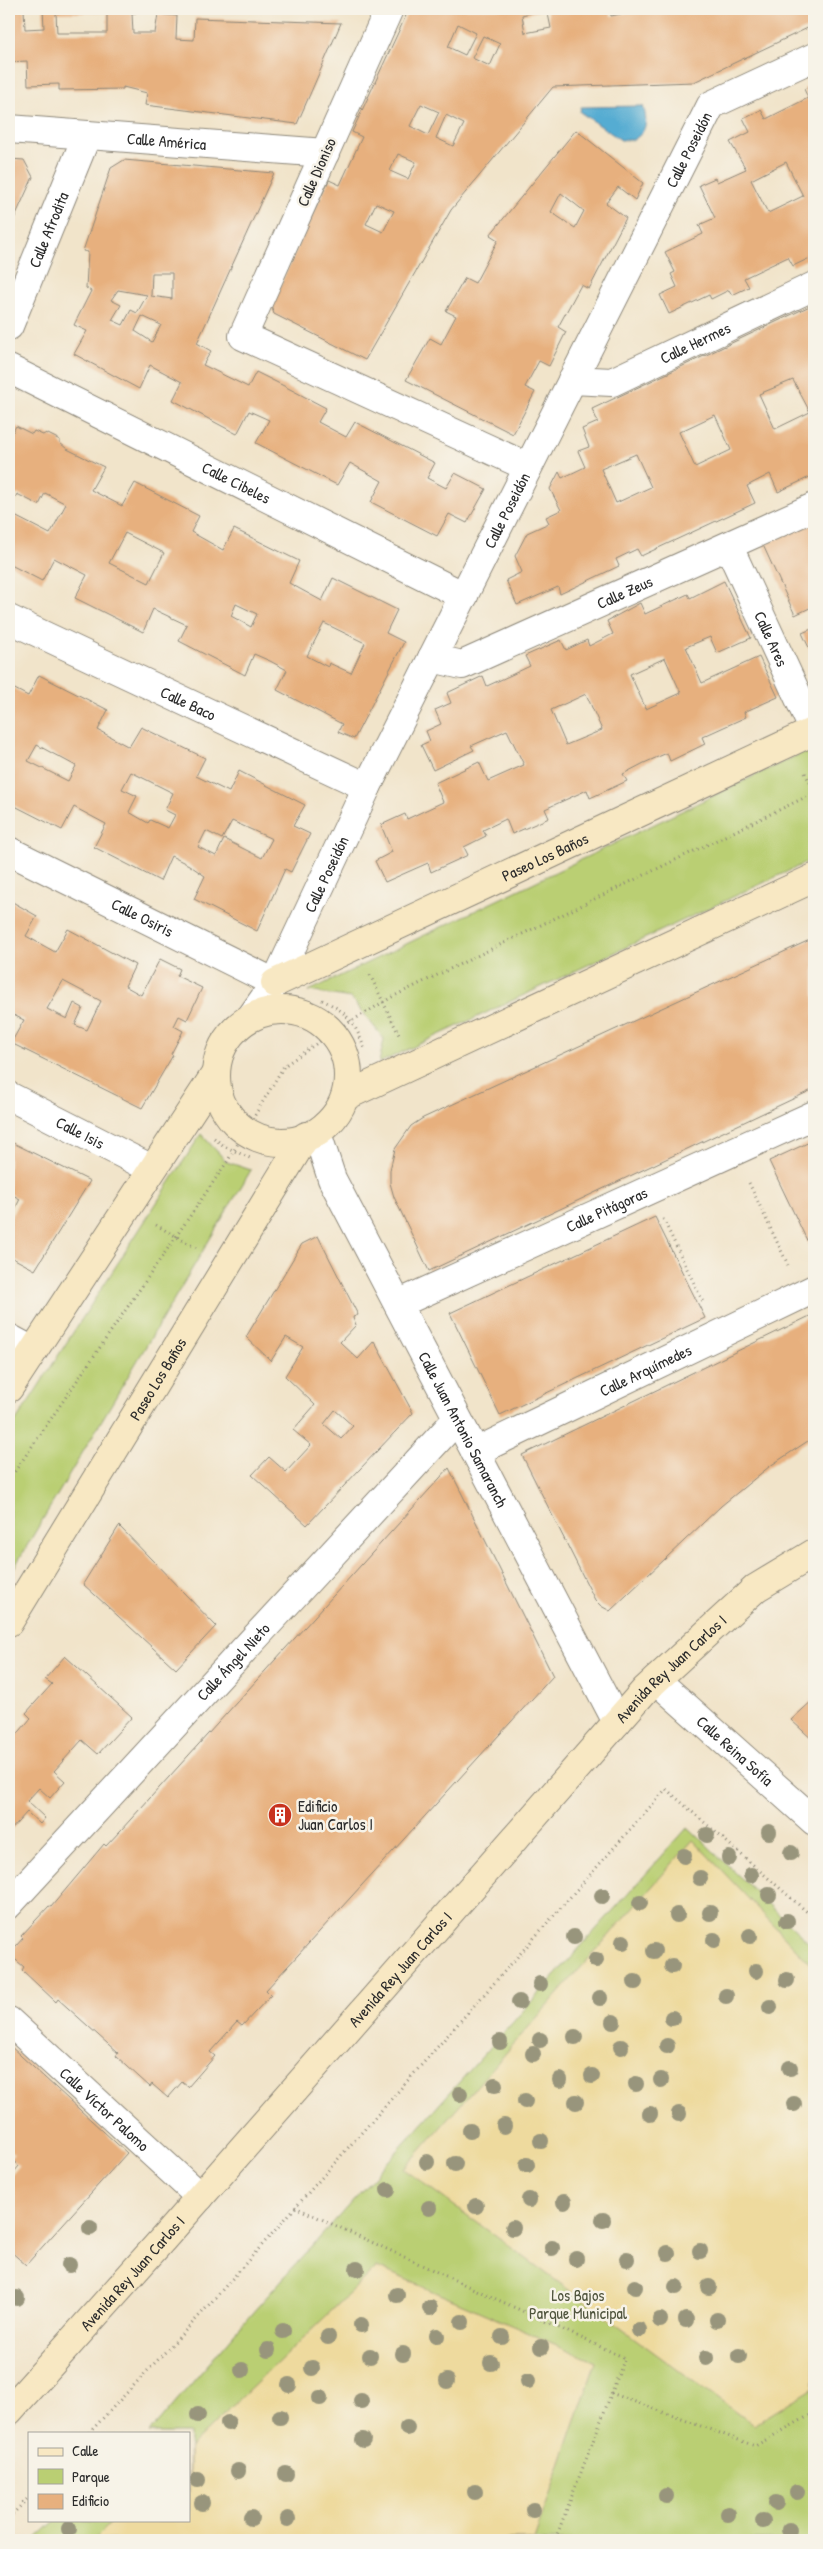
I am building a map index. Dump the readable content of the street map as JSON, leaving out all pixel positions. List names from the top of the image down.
{
  "streets": {
    "street": [
      "Calle América",
      "Calle Poseidón",
      "Calle Dioniso",
      "Calle Afrodita",
      "Calle Hermes",
      "Calle Cibeles",
      "Calle Zeus",
      "Calle Ares",
      "Calle Baco",
      "Paseo Los Baños",
      "Calle Osiris",
      "Calle Isis",
      "Calle Pitágoras",
      "Calle Arquímedes",
      "Calle Juan Antonio Samaranch",
      "Calle Ángel Nieto",
      "Avenida Rey Juan Carlos I",
      "Calle Reina Sofía",
      "Calle Víctor Palomo"
    ]
  },
  "crossings": [
    ["Calle América", "Calle Dioniso"],
    ["Calle América", "Calle Afrodita"],
    ["Calle Poseidón", "Calle Dioniso"],
    ["Calle Poseidón", "Calle Hermes"],
    ["Calle Poseidón", "Calle Cibeles"],
    ["Calle Poseidón", "Calle Zeus"],
    ["Calle Poseidón", "Calle Baco"],
    ["Calle Poseidón", "Paseo Los Baños"],
    ["Calle Poseidón", "Calle Osiris"],
    ["Calle Zeus", "Calle Ares"],
    ["Calle Ares", "Paseo Los Baños"],
    ["Paseo Los Baños", "Calle Osiris"],
    ["Paseo Los Baños", "Calle Juan Antonio Samaranch"],
    ["Calle Pitágoras", "Calle Juan Antonio Samaranch"],
    ["Calle Arquímedes", "Calle Juan Antonio Samaranch"],
    ["Calle Juan Antonio Samaranch", "Calle Ángel Nieto"],
    ["Calle Juan Antonio Samaranch", "Avenida Rey Juan Carlos I"],
    ["Avenida Rey Juan Carlos I", "Calle Reina Sofía"],
    ["Avenida Rey Juan Carlos I", "Calle Víctor Palomo"]
  ],
  "parks": ["Los Bajos Parque Municipal"],
  "places": {
    "building": ["Edificio Juan Carlos I"]
  },
  "legend": ["Calle", "Parque", "Edificio"]
}
